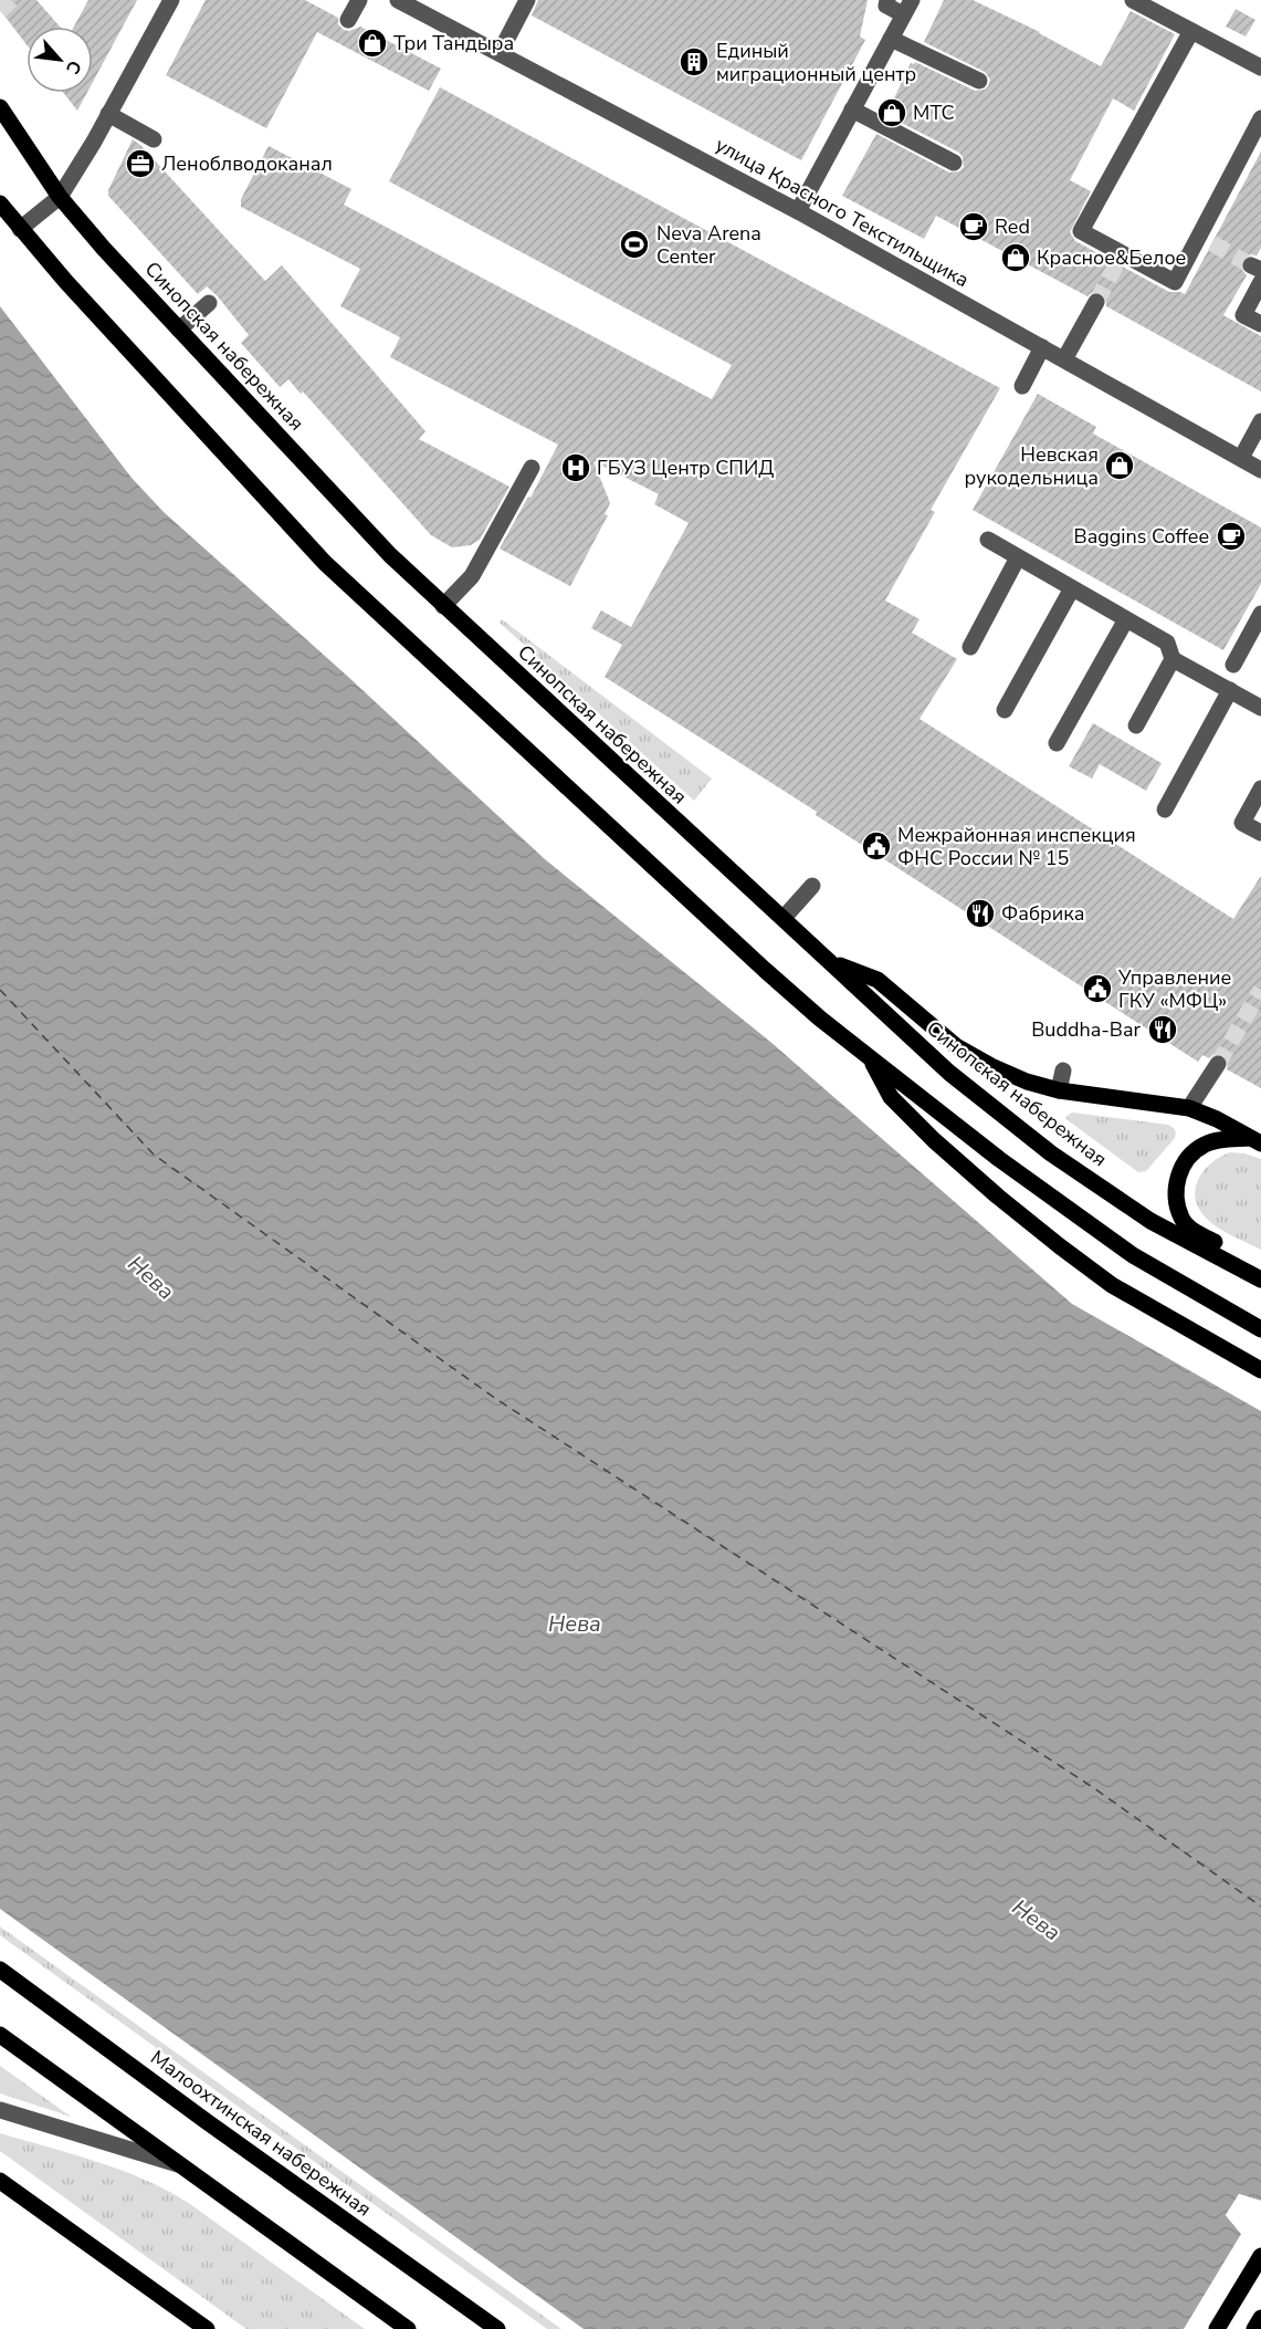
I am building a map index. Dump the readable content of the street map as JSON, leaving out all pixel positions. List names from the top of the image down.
{
  "streets": {
    "main road": ["Синопская набережная", "Малоохтинская набережная"],
    "street": ["улица Красного Текстильщика"]
  },
  "water": ["Нева"],
  "places": {
    "shop": [
      "Три Тандыра",
      "МТС",
      "Красное&Белое",
      "Невская рукодельница"
    ],
    "building": ["Единый миграционный центр"],
    "office": ["Леноблводоканал"],
    "cafe": ["Red", "Baggins Coffee"],
    "sports": ["Neva Arena Center"],
    "hospital": ["ГБУЗ Центр СПИД"],
    "public building": ["Межрайонная инспекция ФНС России № 15", "Управление ГКУ «МФЦ»"],
    "restaurant": ["Фабрика", "Buddha-Bar"]
  },
  "north": "bottom right"
}
